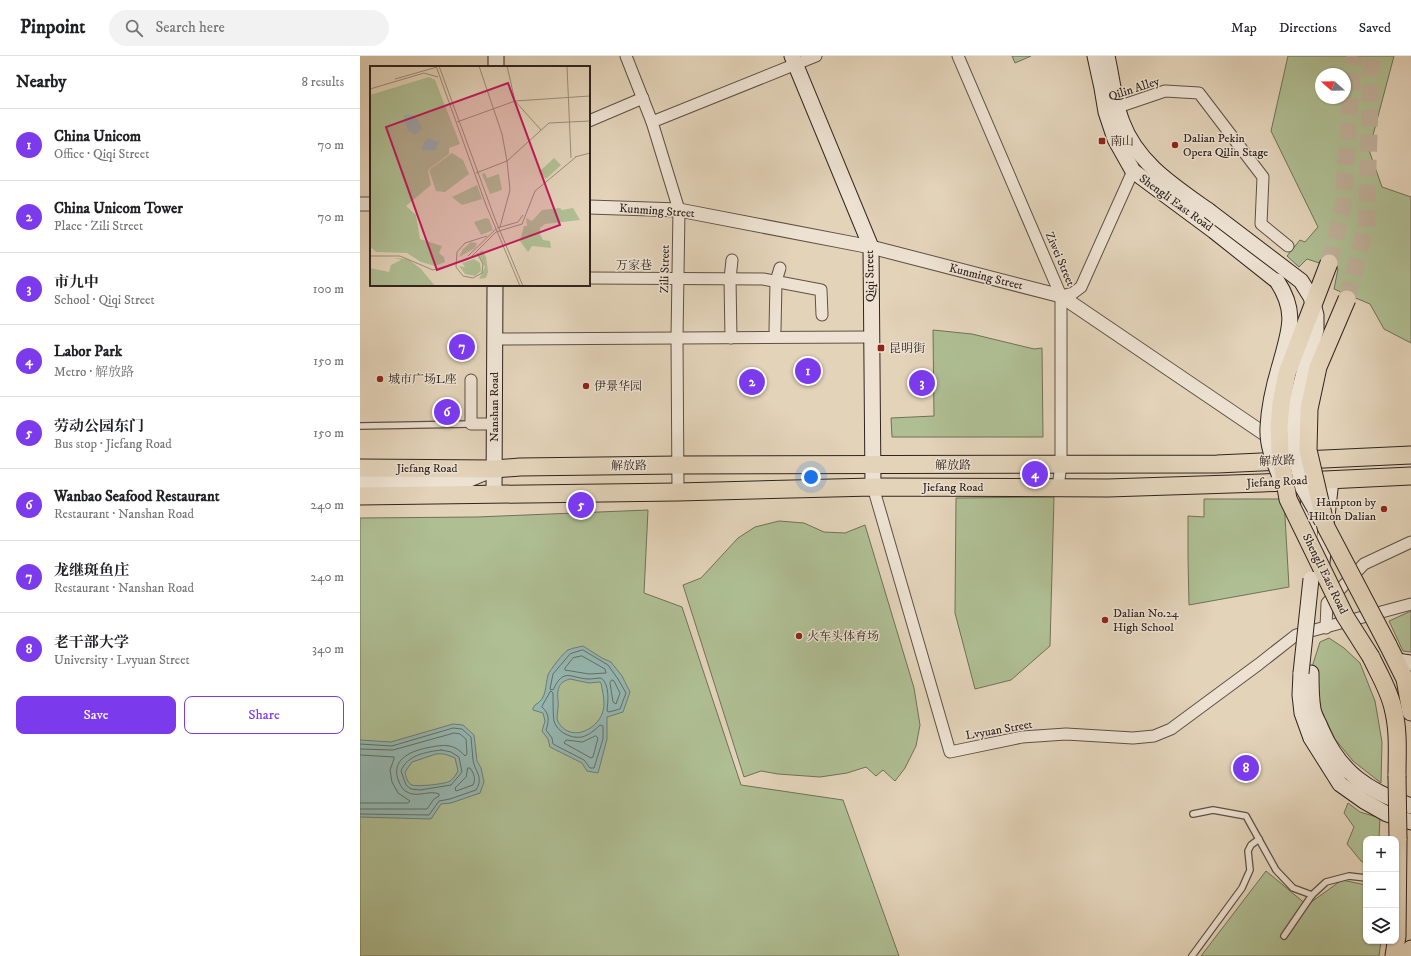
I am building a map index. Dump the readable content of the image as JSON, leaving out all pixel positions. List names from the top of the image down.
{
  "streets": {
    "main road": [
      "Shengli East Road",
      "Qiqi Street",
      "Nanshan Road",
      "解放路",
      "Jiefang Road"
    ],
    "street": [
      "Qilin Alley",
      "Kunming Street",
      "Ziwei Street",
      "万家巷",
      "Zili Street",
      "Lvyuan Street"
    ]
  },
  "crossings": [
    ["Qilin Alley", "Shengli East Road"],
    ["Kunming Street", "Ziwei Street"],
    ["Kunming Street", "Zili Street"],
    ["Kunming Street", "Qiqi Street"],
    ["Kunming Street", "解放路"],
    ["Kunming Street", "Jiefang Road"],
    ["Ziwei Street", "解放路"],
    ["Ziwei Street", "Jiefang Road"],
    ["万家巷", "Zili Street"],
    ["Zili Street", "解放路"],
    ["Zili Street", "Jiefang Road"],
    ["Qiqi Street", "解放路"],
    ["Qiqi Street", "Jiefang Road"],
    ["Qiqi Street", "Lvyuan Street"],
    ["Nanshan Road", "解放路"],
    ["Nanshan Road", "Jiefang Road"],
    ["解放路", "Jiefang Road"],
    ["Jiefang Road", "Lvyuan Street"]
  ],
  "places": {
    "transit": ["南山", "昆明街"],
    "other": [
      "Dalian Pekin Opera Qilin Stage",
      "城市广场L座",
      "伊景华园",
      "Hampton by Hilton Dalian",
      "Dalian No.24 High School",
      "火车头体育场"
    ]
  },
  "north": "left",
  "page": {
    "header": "Pinpoint",
    "search": "Search here",
    "nav": ["Map", "Directions", "Saved"],
    "heading": ["Nearby", "8 results"],
    "list": [
      {
        "mark": "1",
        "name": "China Unicom",
        "note": "Office · Qiqi Street",
        "value": "70 m"
      },
      {
        "mark": "2",
        "name": "China Unicom Tower",
        "note": "Place · Zili Street",
        "value": "70 m"
      },
      {
        "mark": "3",
        "name": "市九中",
        "note": "School · Qiqi Street",
        "value": "100 m"
      },
      {
        "mark": "4",
        "name": "Labor Park",
        "note": "Metro · 解放路",
        "value": "150 m"
      },
      {
        "mark": "5",
        "name": "劳动公园东门",
        "note": "Bus stop · Jiefang Road",
        "value": "150 m"
      },
      {
        "mark": "6",
        "name": "Wanbao Seafood Restaurant",
        "note": "Restaurant · Nanshan Road",
        "value": "240 m"
      },
      {
        "mark": "7",
        "name": "龙继斑鱼庄",
        "note": "Restaurant · Nanshan Road",
        "value": "240 m"
      },
      {
        "mark": "8",
        "name": "老干部大学",
        "note": "University · Lvyuan Street",
        "value": "340 m"
      }
    ],
    "pins": [
      "7",
      "1",
      "2",
      "3",
      "6",
      "4",
      "5",
      "8"
    ],
    "buttons": ["Save", "Share"],
    "map_buttons": ["+", "−"]
  }
}
